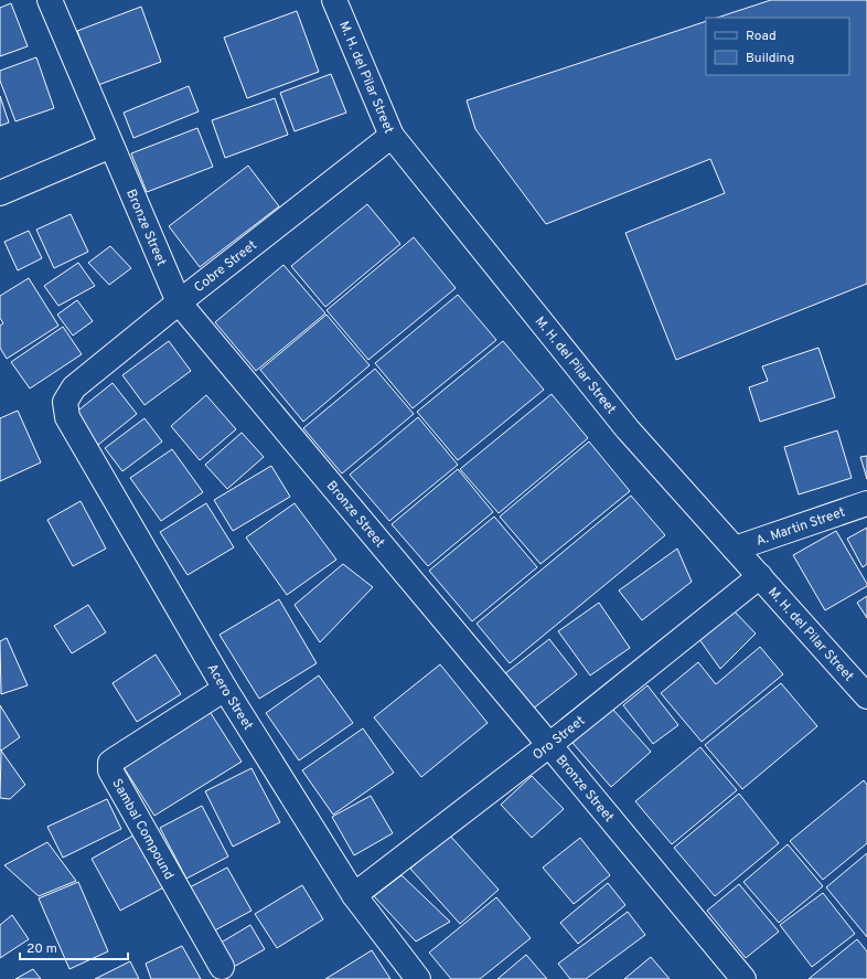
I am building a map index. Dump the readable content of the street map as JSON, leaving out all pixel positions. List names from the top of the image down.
{
  "streets": {
    "street": [
      "M. H. del Pilar Street",
      "Bronze Street",
      "Cobre Street",
      "A. Martin Street",
      "Acero Street",
      "Oro Street",
      "Sambal Compound"
    ]
  },
  "crossings": [
    ["M. H. del Pilar Street", "Cobre Street"],
    ["M. H. del Pilar Street", "A. Martin Street"],
    ["M. H. del Pilar Street", "Oro Street"],
    ["Bronze Street", "Cobre Street"],
    ["Bronze Street", "Oro Street"],
    ["Cobre Street", "Acero Street"],
    ["Acero Street", "Oro Street"],
    ["Acero Street", "Sambal Compound"]
  ],
  "legend": ["Road", "Building"],
  "scale_bar": "20 m"
}
